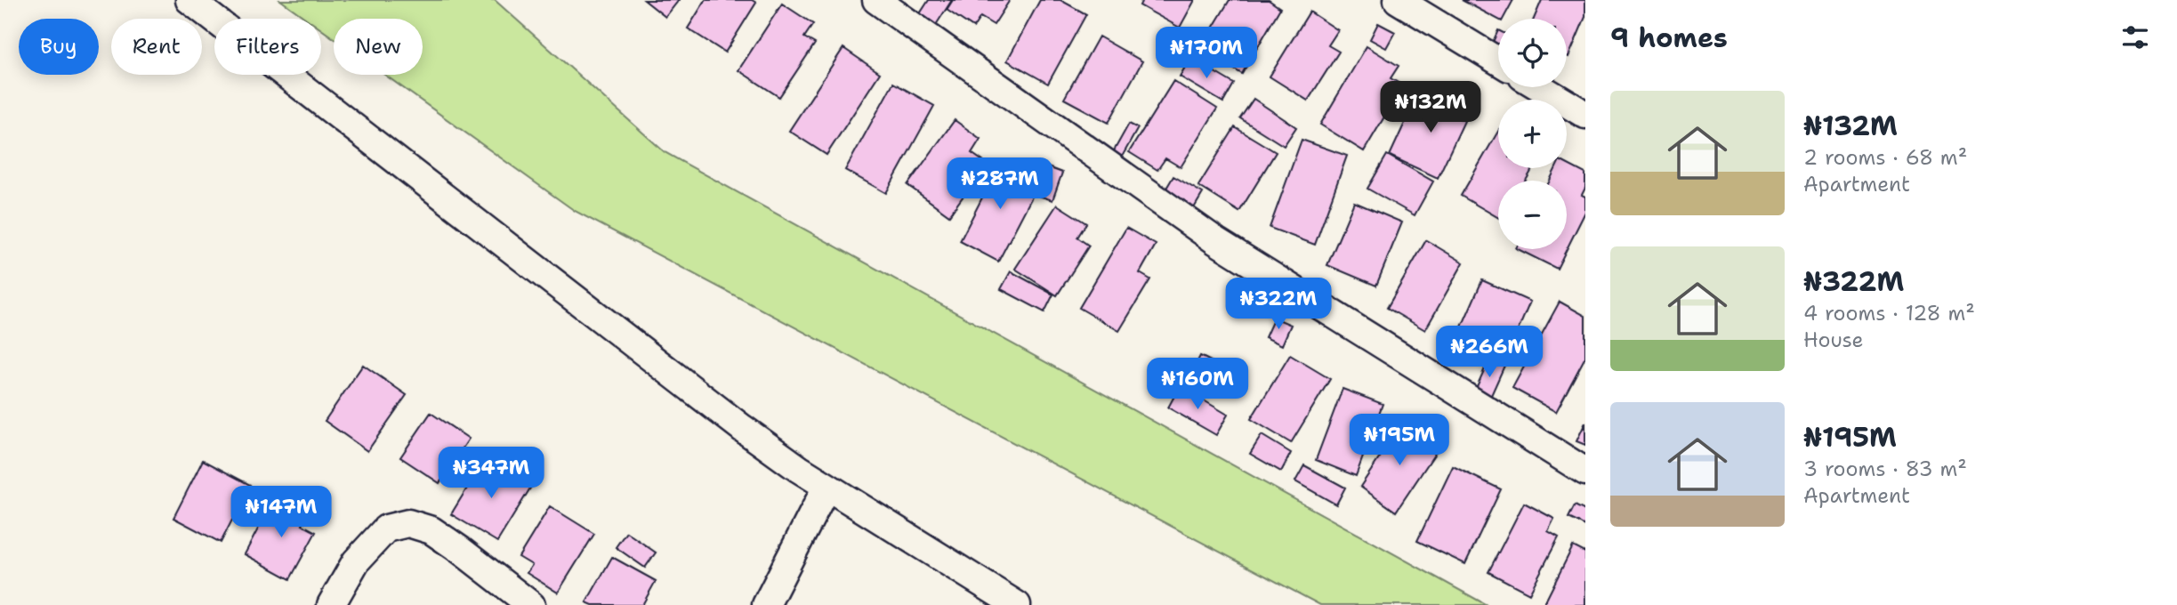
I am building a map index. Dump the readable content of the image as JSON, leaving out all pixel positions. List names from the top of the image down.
{
  "page": {
    "heading": "9 homes",
    "map_buttons": ["+", "−"],
    "chip": [
      "Buy",
      "Rent",
      "Filters",
      "New"
    ],
    "price": [
      "₦170M",
      "₦132M",
      "₦287M",
      "₦322M",
      "₦266M",
      "₦160M",
      "₦195M",
      "₦347M",
      "₦147M"
    ],
    "list": [
      {
        "name": "₦132M",
        "note": "2 rooms · 68 m² · Apartment"
      },
      {
        "name": "₦322M",
        "note": "4 rooms · 128 m² · House"
      },
      {
        "name": "₦195M",
        "note": "3 rooms · 83 m² · Apartment"
      }
    ]
  }
}
